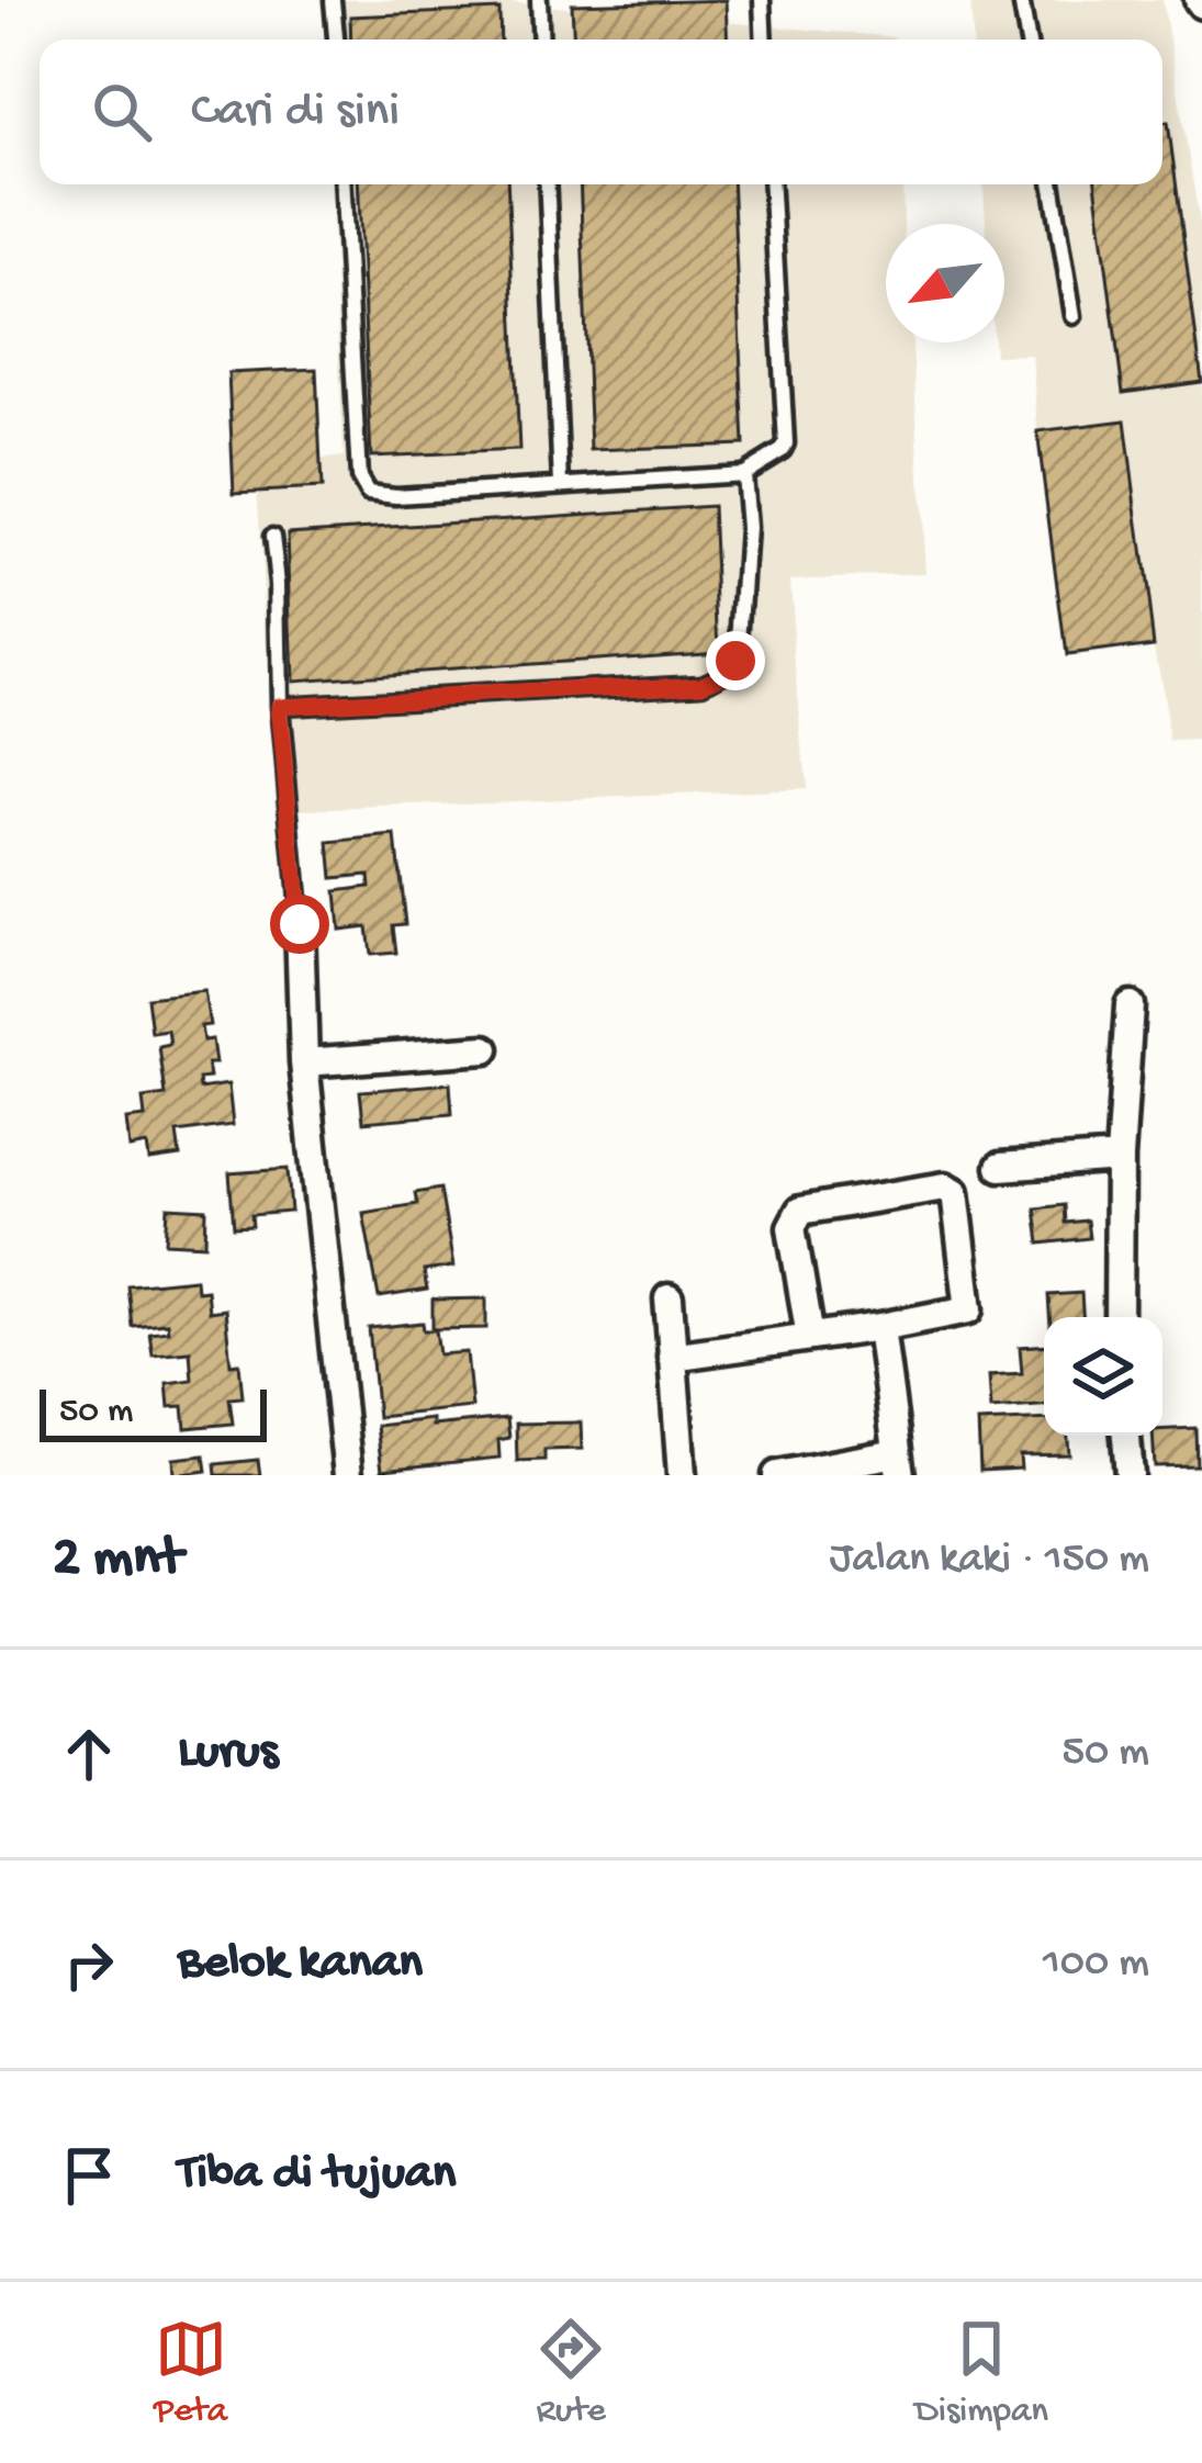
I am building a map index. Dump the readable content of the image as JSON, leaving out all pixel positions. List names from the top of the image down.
{
  "scale_bar": "50 m",
  "north": "bottom left",
  "page": {
    "search": "Cari di sini",
    "scale": "50 m",
    "heading": ["2 mnt", "Jalan kaki · 150 m"],
    "list": [
      ["Lurus", "50 m"],
      ["Belok kanan", "100 m"],
      "Tiba di tujuan"
    ],
    "nav": ["Peta", "Rute", "Disimpan"]
  }
}
